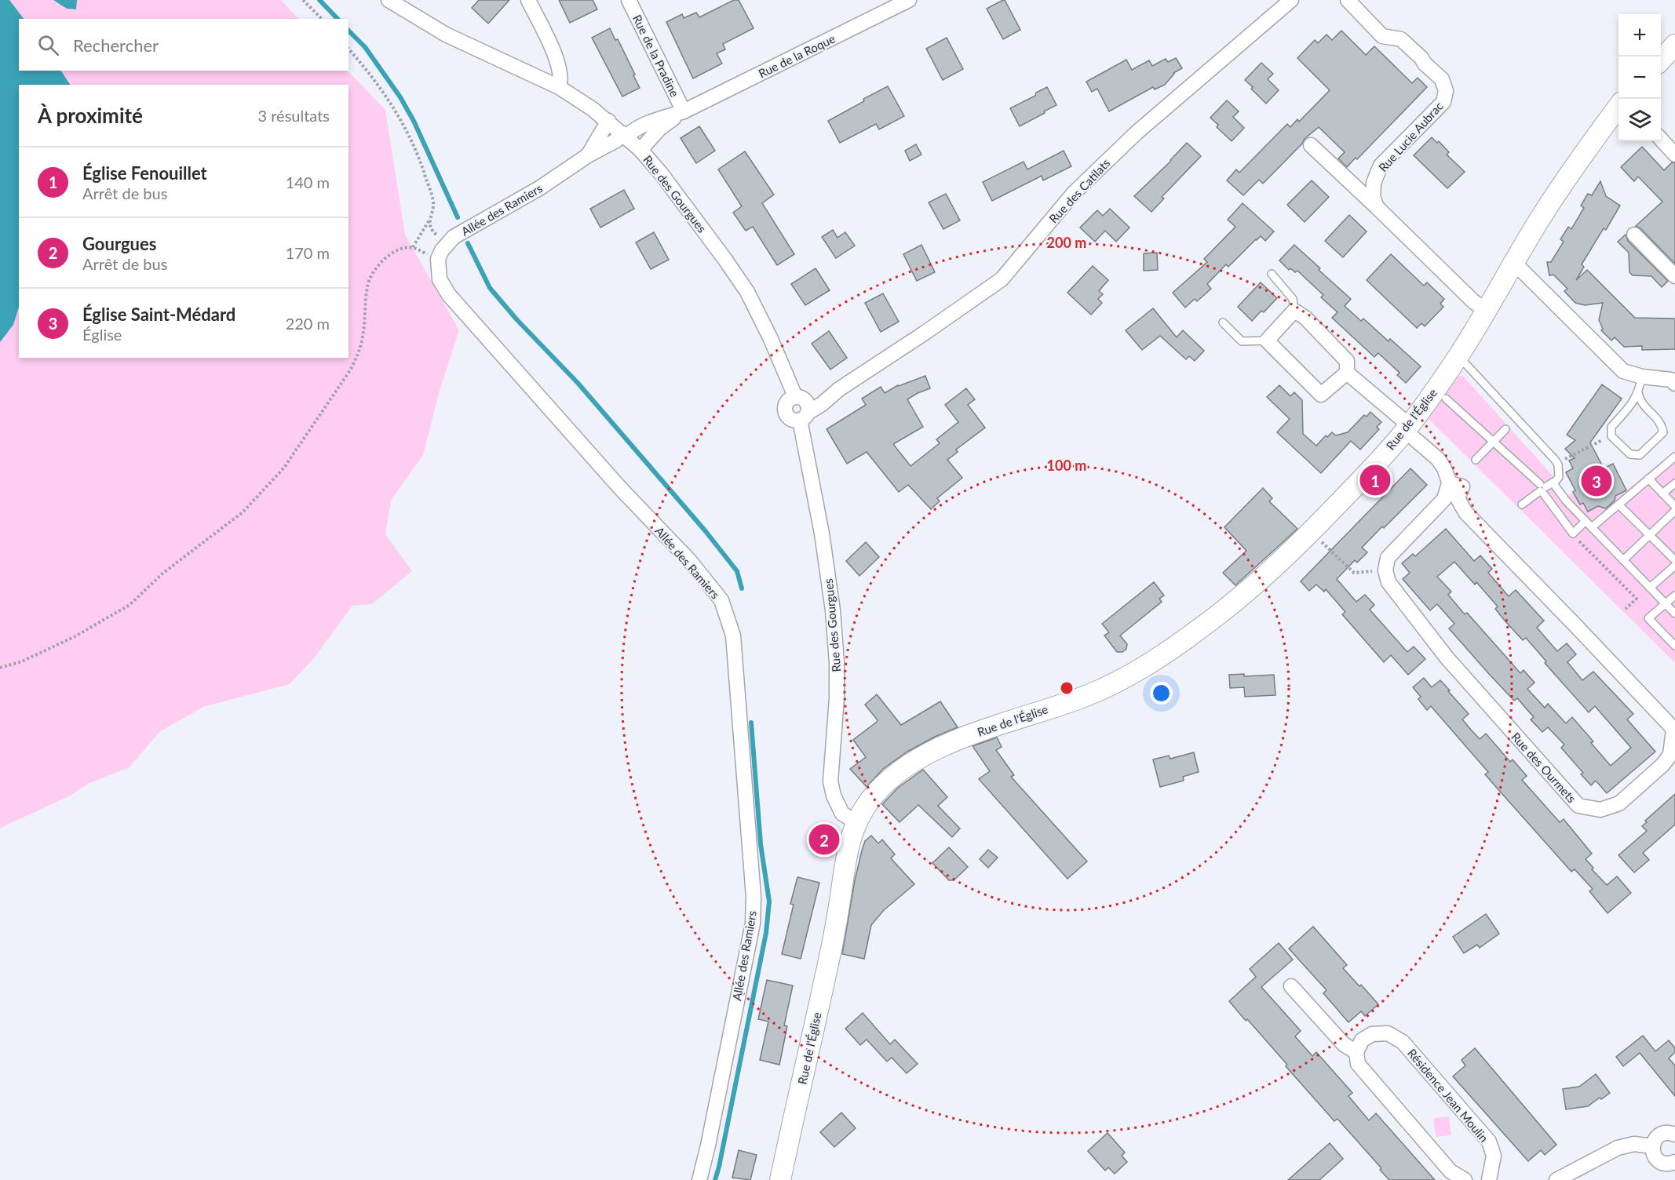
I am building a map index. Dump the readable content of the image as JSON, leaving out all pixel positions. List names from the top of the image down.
{
  "streets": {
    "main road": ["Rue de l'Église"],
    "street": [
      "Rue de la Pradine",
      "Rue de la Roque",
      "Rue Lucie Aubrac",
      "Rue des Catilats",
      "Rue des Gourgues",
      "Allée des Ramiers",
      "Rue des Ourmets",
      "Résidence Jean Moulin"
    ]
  },
  "crossings": [
    ["Rue de la Pradine", "Rue de la Roque"],
    ["Rue de la Roque", "Rue des Gourgues"],
    ["Rue de la Roque", "Allée des Ramiers"],
    ["Rue des Catilats", "Rue des Gourgues"],
    ["Rue des Gourgues", "Allée des Ramiers"],
    ["Rue des Gourgues", "Rue de l'Église"],
    ["Rue de l'Église", "Rue des Ourmets"]
  ],
  "page": {
    "map_buttons": ["+", "−"],
    "search": "Rechercher",
    "heading": ["À proximité", "3 résultats"],
    "list": [
      {
        "mark": "1",
        "name": "Église Fenouillet",
        "note": "Arrêt de bus",
        "value": "140 m"
      },
      {
        "mark": "2",
        "name": "Gourgues",
        "note": "Arrêt de bus",
        "value": "170 m"
      },
      {
        "mark": "3",
        "name": "Église Saint-Médard",
        "note": "Église",
        "value": "220 m"
      }
    ],
    "pins": ["1", "3", "2"]
  },
  "rings": ["200 m", "100 m"]
}
